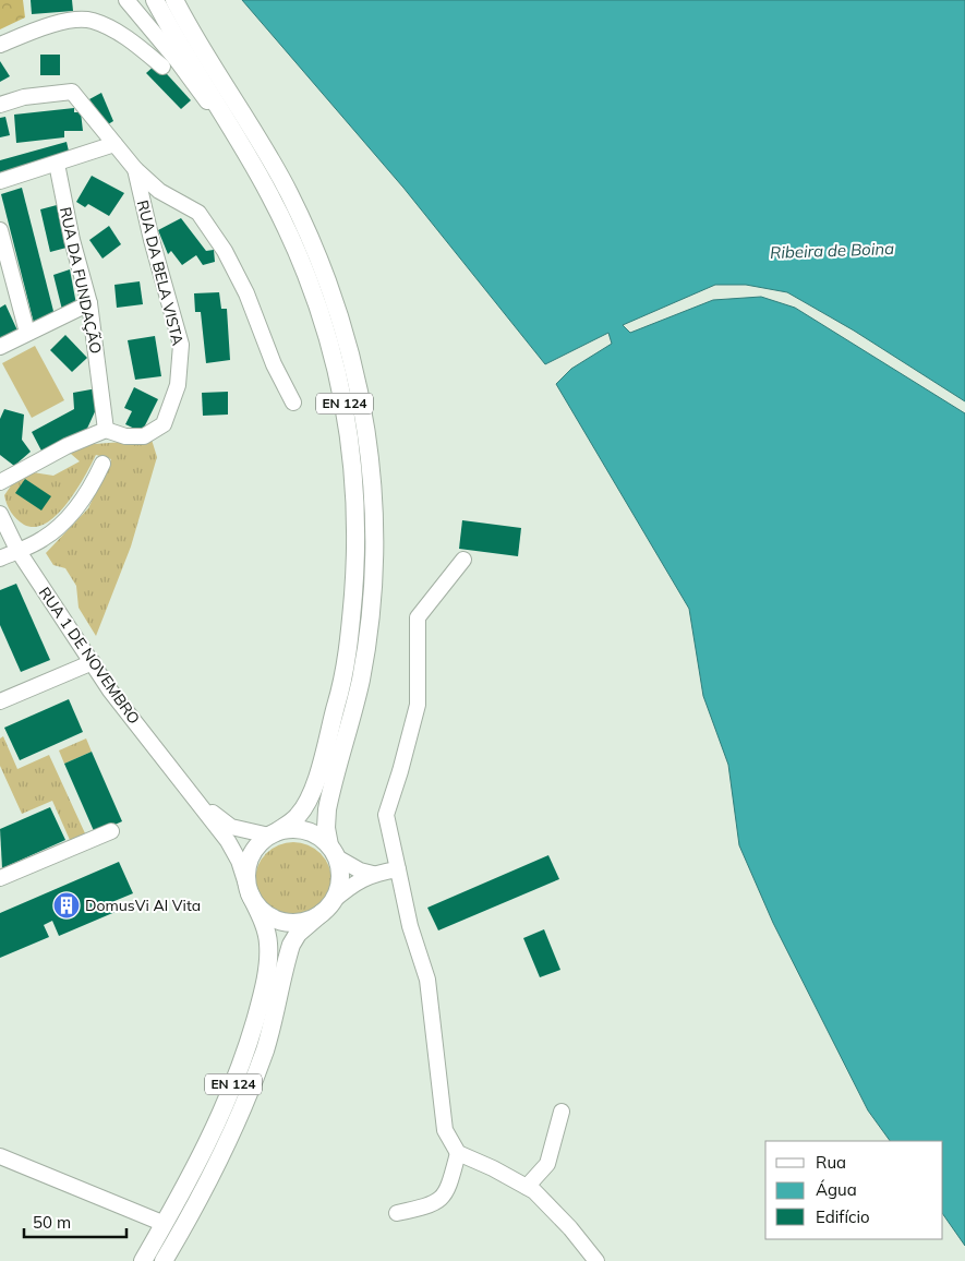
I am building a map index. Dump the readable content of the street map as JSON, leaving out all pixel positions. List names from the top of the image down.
{
  "streets": {
    "main road": ["EN 124"],
    "street": ["RUA DA BELA VISTA", "RUA DA FUNDAÇÃO", "RUA 1 DE NOVEMBRO"]
  },
  "crossings": [
    ["RUA DA BELA VISTA", "RUA DA FUNDAÇÃO"]
  ],
  "water": ["Ribeira de Boina"],
  "places": {
    "building": ["DomusVi Al Vita"]
  },
  "legend": ["Rua", "Água", "Edifício"],
  "scale_bar": "50 m"
}
